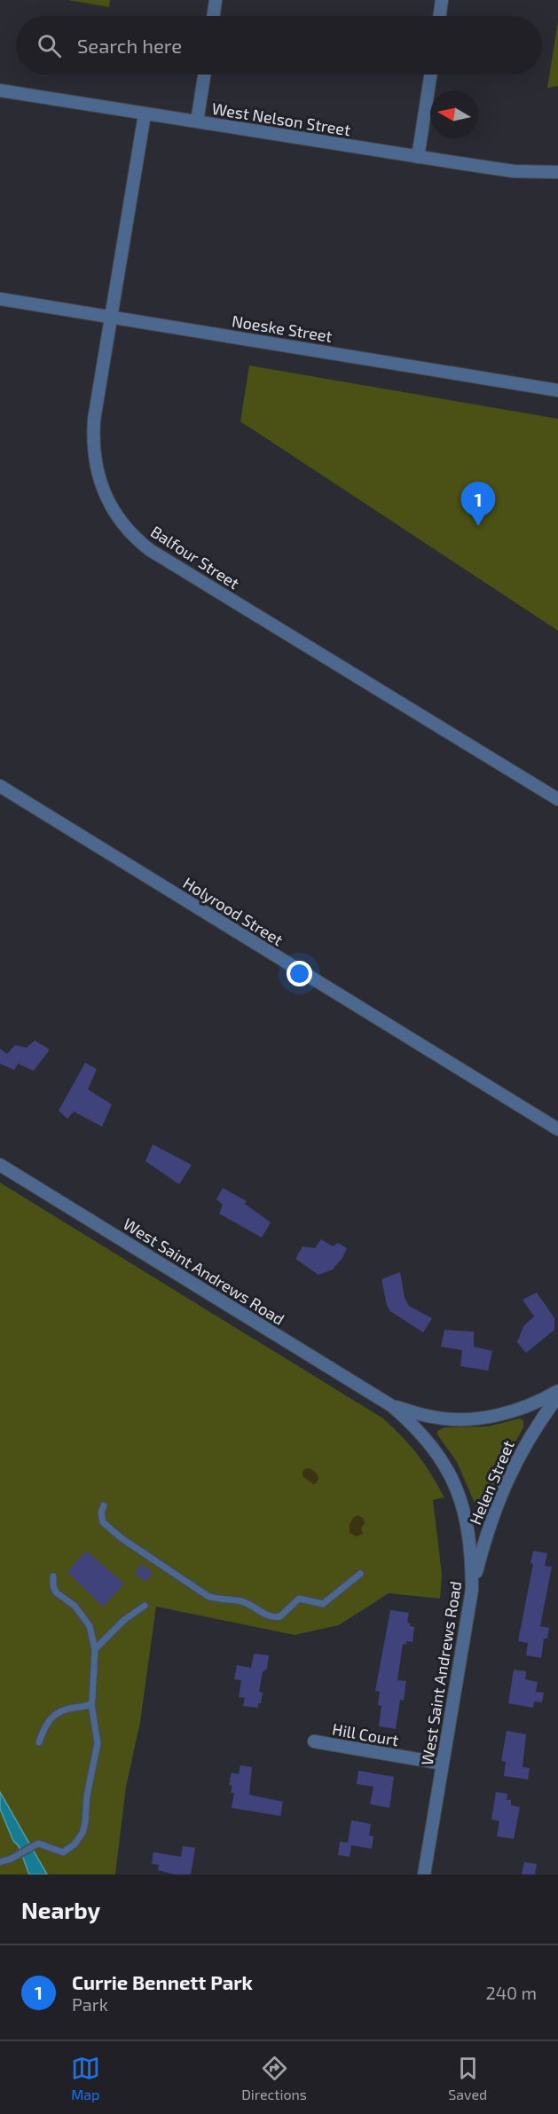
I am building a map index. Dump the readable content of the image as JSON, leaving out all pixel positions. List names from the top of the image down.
{
  "streets": {
    "street": [
      "West Nelson Street",
      "Noeske Street",
      "Balfour Street",
      "Holyrood Street",
      "West Saint Andrews Road",
      "Helen Street",
      "Hill Court"
    ]
  },
  "crossings": [
    ["West Nelson Street", "Balfour Street"],
    ["Noeske Street", "Balfour Street"],
    ["West Saint Andrews Road", "Helen Street"],
    ["West Saint Andrews Road", "Hill Court"]
  ],
  "north": "left",
  "page": {
    "search": "Search here",
    "pins": "1",
    "heading": "Nearby",
    "list": [
      {
        "mark": "1",
        "name": "Currie Bennett Park",
        "note": "Park",
        "value": "240 m"
      }
    ],
    "nav": ["Map", "Directions", "Saved"]
  }
}
